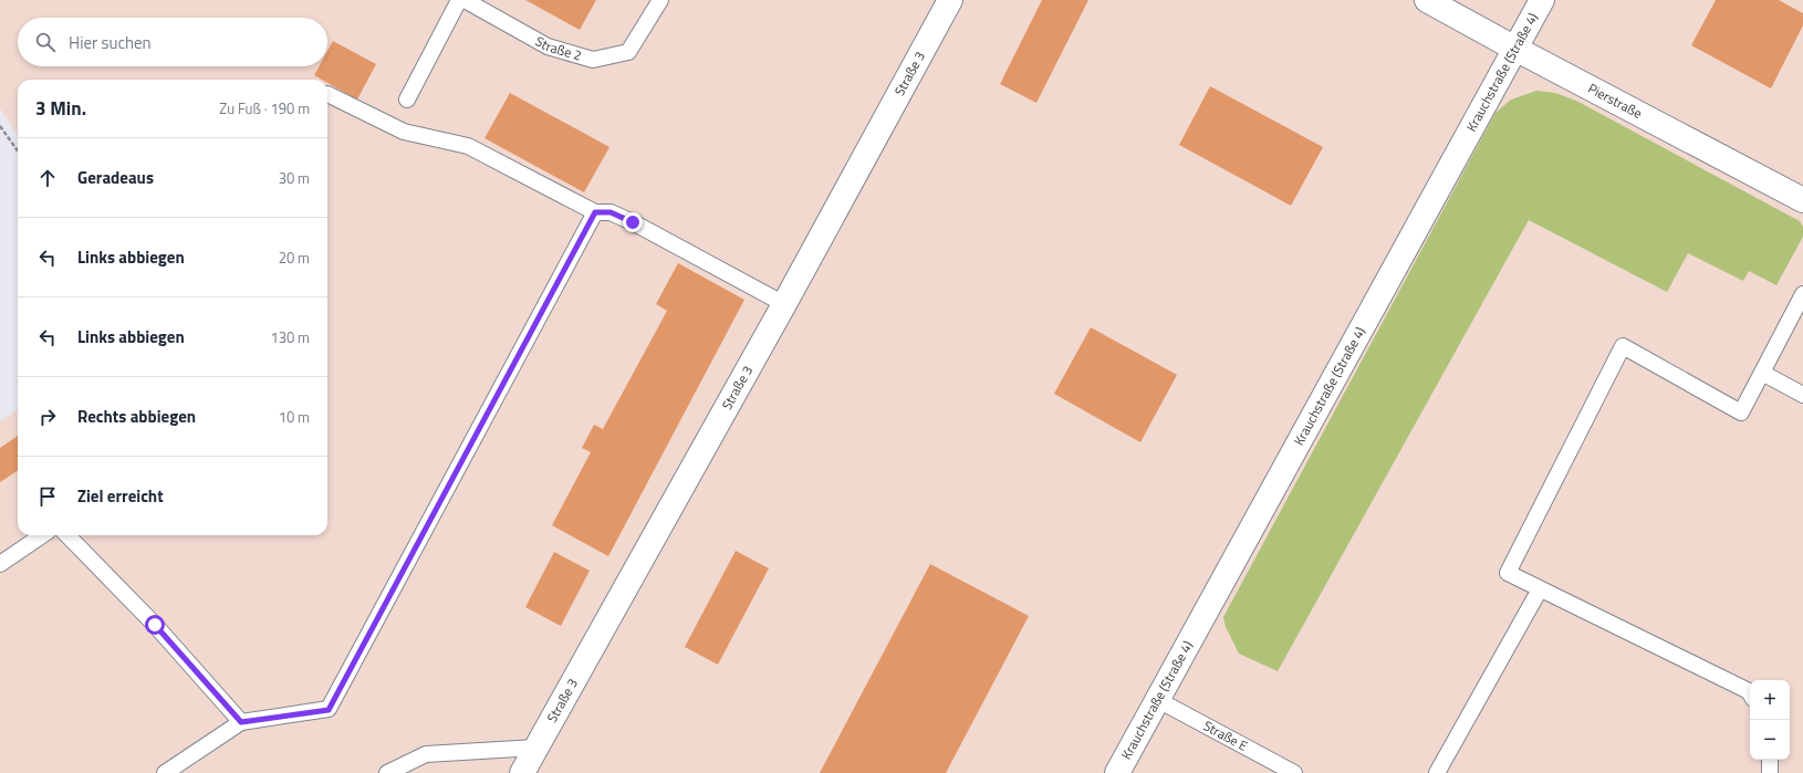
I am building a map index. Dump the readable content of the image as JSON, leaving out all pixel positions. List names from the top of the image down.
{
  "streets": {
    "street": ["Straße 3", "Krauchstraße (Straße 4)", "Pierstraße"],
    "lane": ["Straße 2", "Straße E"]
  },
  "crossings": [
    ["Krauchstraße (Straße 4)", "Pierstraße"],
    ["Krauchstraße (Straße 4)", "Straße E"]
  ],
  "page": {
    "search": "Hier suchen",
    "heading": ["3 Min.", "Zu Fuß · 190 m"],
    "list": [
      ["Geradeaus", "30 m"],
      ["Links abbiegen", "20 m"],
      ["Links abbiegen", "130 m"],
      ["Rechts abbiegen", "10 m"],
      "Ziel erreicht"
    ],
    "map_buttons": ["+", "−"]
  }
}
